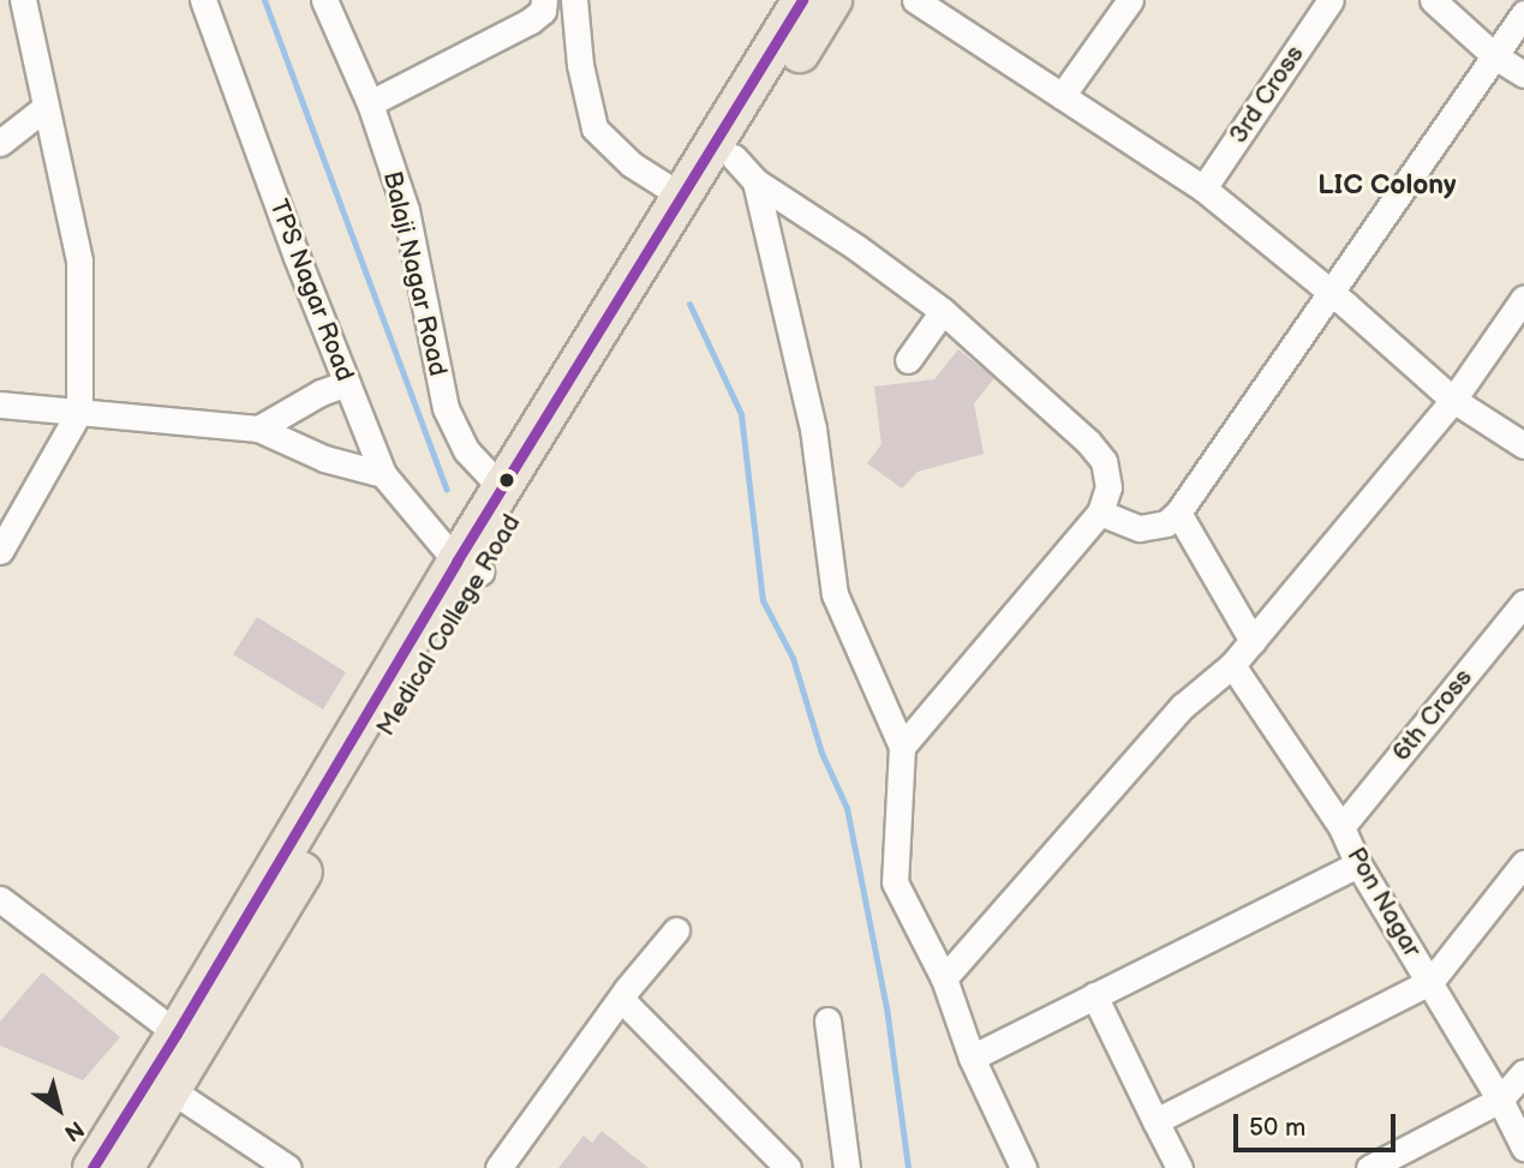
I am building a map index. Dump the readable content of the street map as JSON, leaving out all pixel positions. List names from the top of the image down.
{
  "streets": {
    "main road": ["Medical College Road"],
    "street": [
      "3rd Cross",
      "Balaji Nagar Road",
      "TPS Nagar Road",
      "6th Cross",
      "Pon Nagar"
    ]
  },
  "crossings": [
    ["Balaji Nagar Road", "Medical College Road"],
    ["TPS Nagar Road", "Medical College Road"],
    ["6th Cross", "Pon Nagar"]
  ],
  "districts": ["LIC Colony"],
  "scale_bar": "50 m",
  "north": "bottom right"
}
